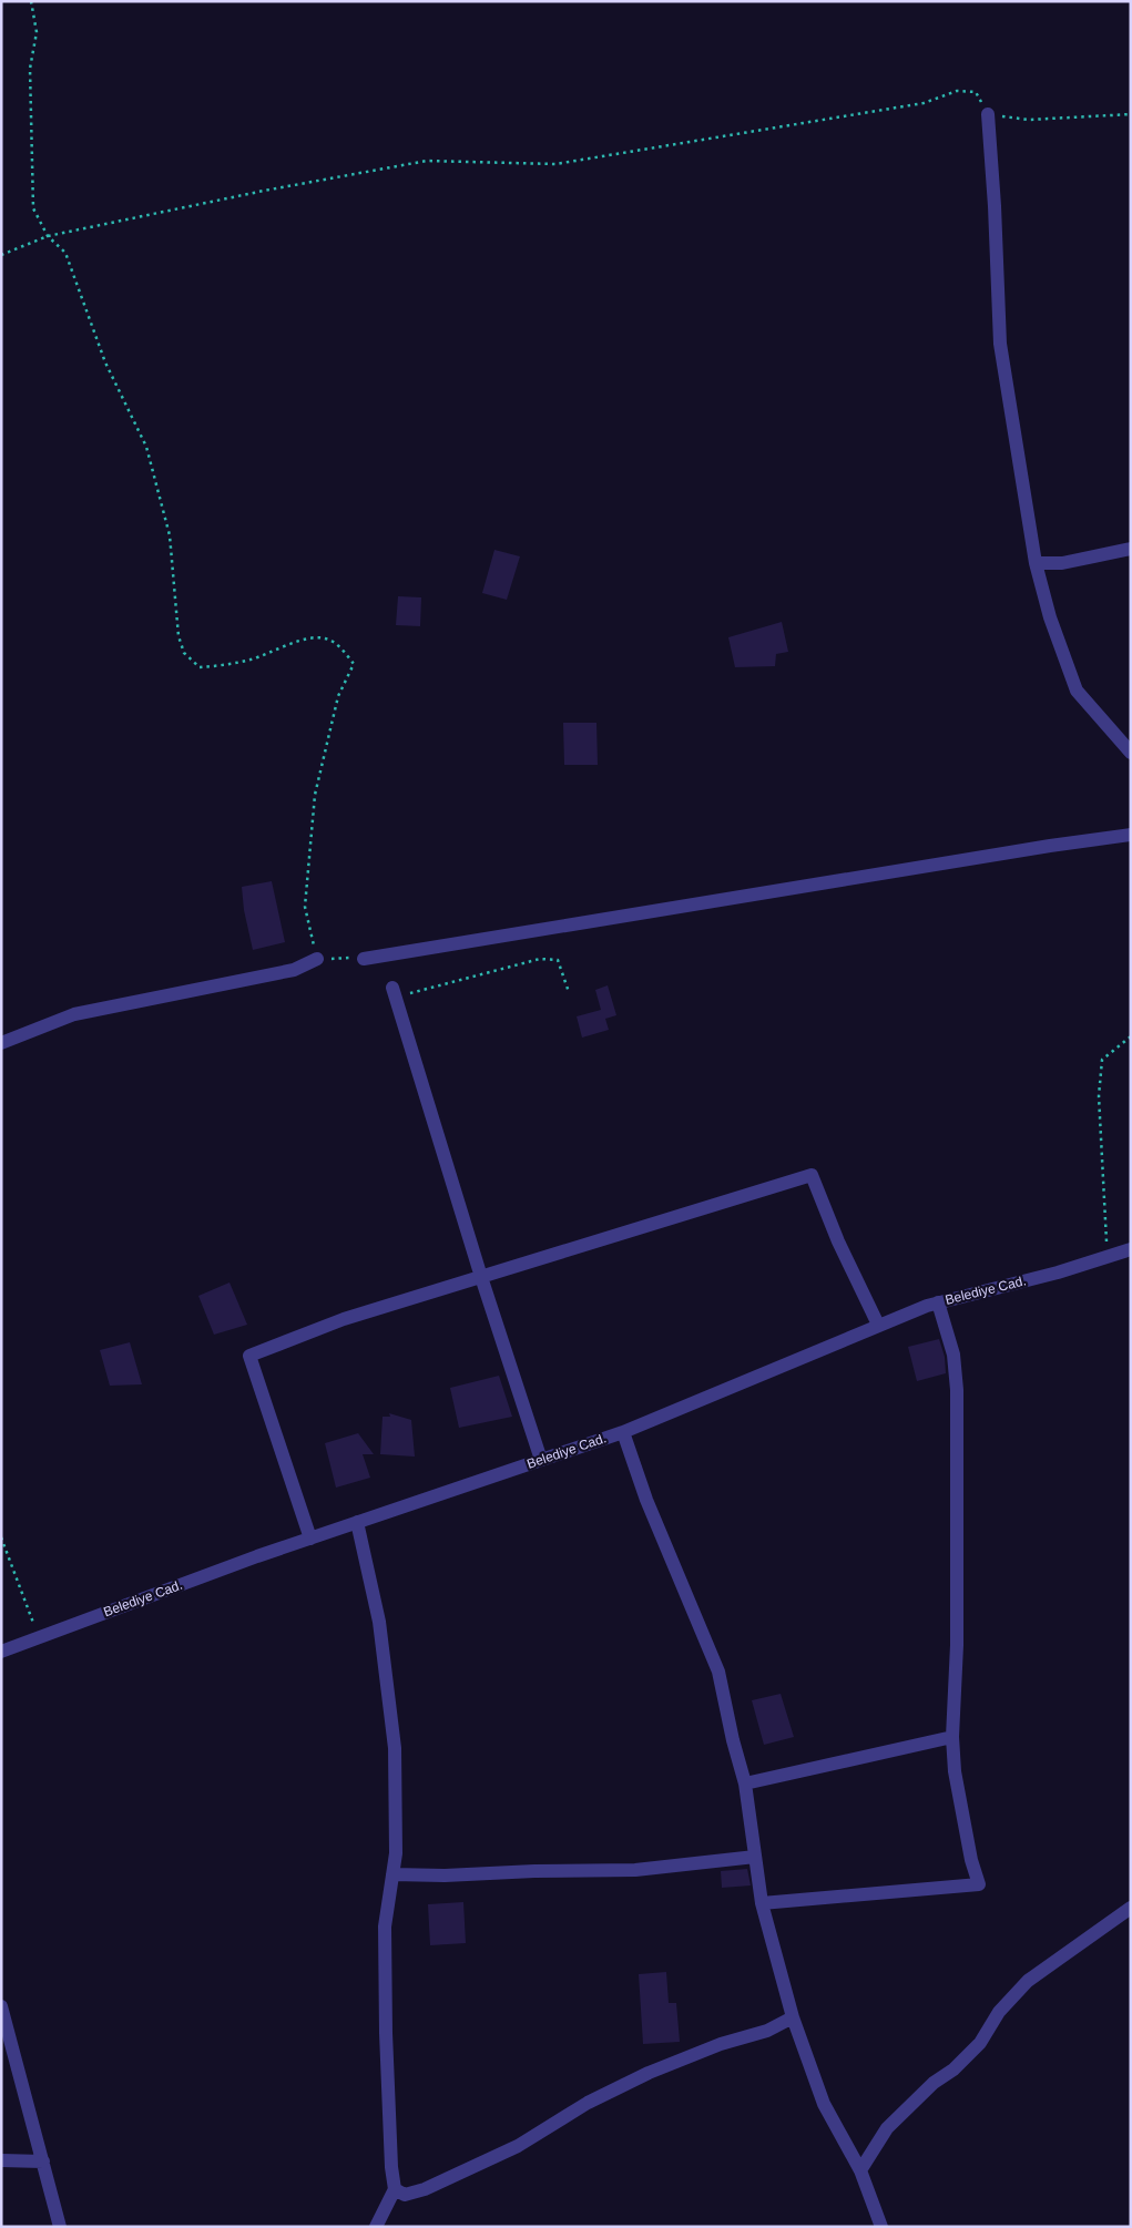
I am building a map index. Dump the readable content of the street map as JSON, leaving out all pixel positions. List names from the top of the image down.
{
  "streets": {
    "street": ["Belediye Cad."]
  }
}
